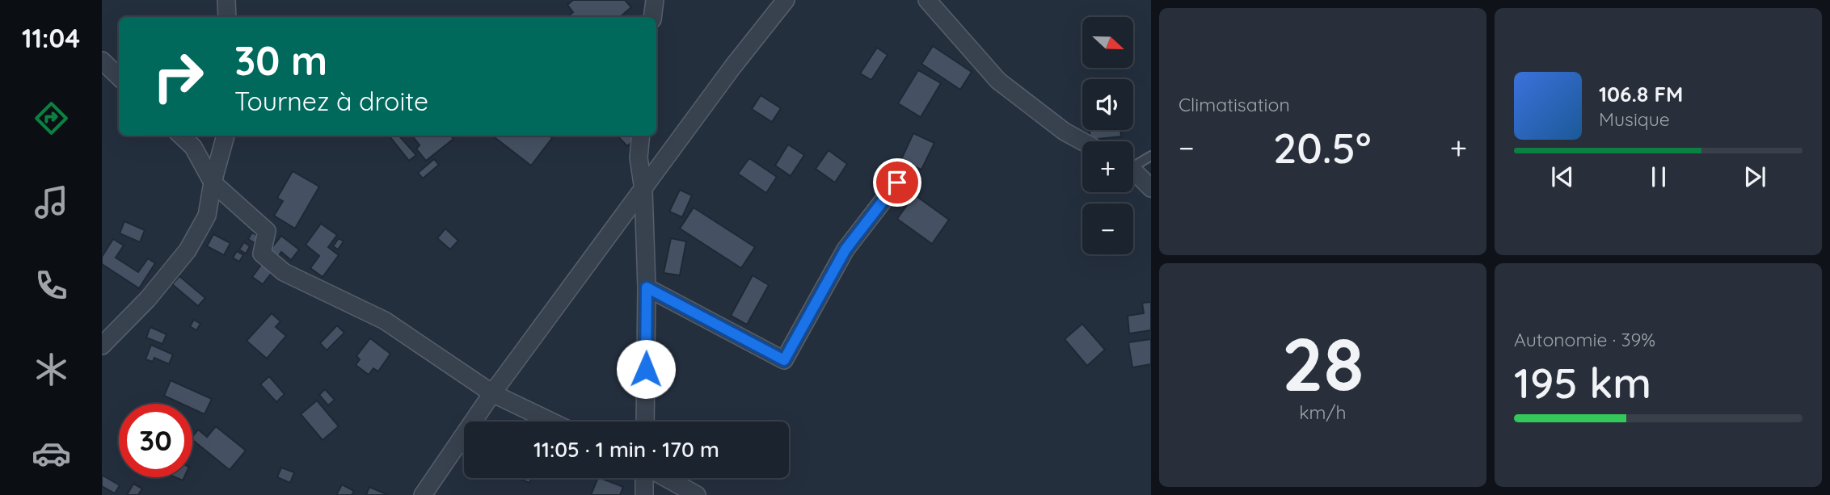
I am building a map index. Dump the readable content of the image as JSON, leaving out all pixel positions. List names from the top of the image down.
{
  "north": "right",
  "page": {
    "tabs": "11:04",
    "tile": [
      "Climatisation",
      ["28", "km/h"],
      ["Autonomie · 39%", "195 km"]
    ],
    "map_buttons": ["+", "−"],
    "turn": ["30 m", "Tournez à droite"],
    "song": ["106.8 FM", "Musique"],
    "heat": ["−", "20.5°", "+"],
    "limit": "30",
    "trip": "11:05 · 1 min · 170 m"
  }
}
